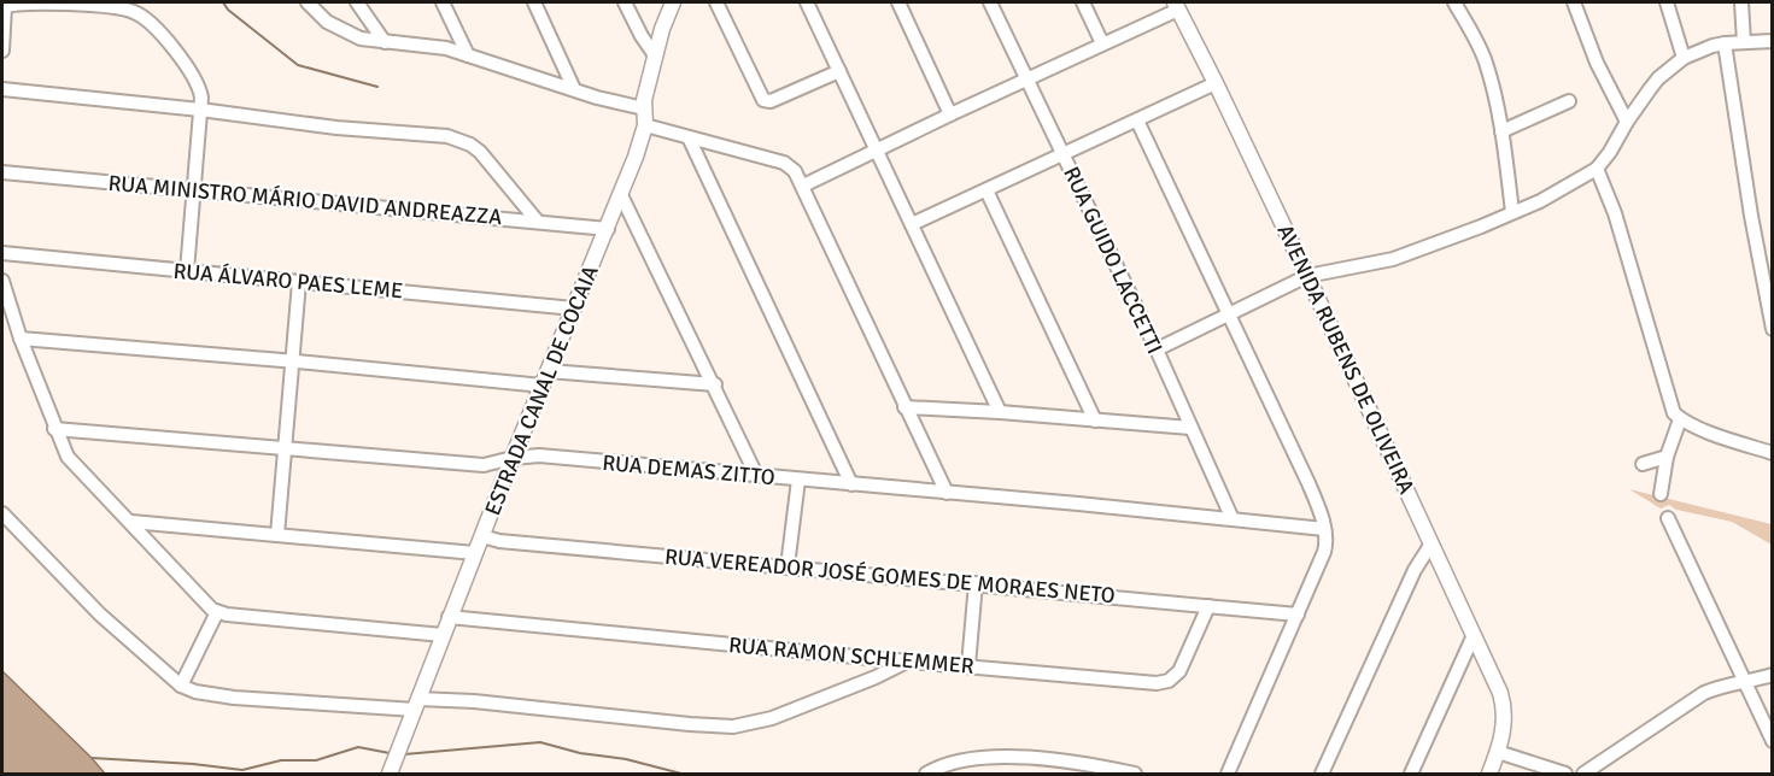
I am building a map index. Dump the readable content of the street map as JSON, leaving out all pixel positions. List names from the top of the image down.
{
  "streets": {
    "main road": ["AVENIDA RUBENS DE OLIVEIRA", "ESTRADA CANAL DE COCAIA"],
    "street": [
      "RUA MINISTRO MÁRIO DAVID ANDREAZZA",
      "RUA GUIDO LACCETTI",
      "RUA ÁLVARO PAES LEME",
      "RUA DEMAS ZITTO",
      "RUA VEREADOR JOSÉ GOMES DE MORAES NETO",
      "RUA RAMON SCHLEMMER"
    ]
  },
  "crossings": [
    ["RUA MINISTRO MÁRIO DAVID ANDREAZZA", "ESTRADA CANAL DE COCAIA"],
    ["RUA GUIDO LACCETTI", "RUA DEMAS ZITTO"],
    ["RUA ÁLVARO PAES LEME", "ESTRADA CANAL DE COCAIA"],
    ["ESTRADA CANAL DE COCAIA", "RUA DEMAS ZITTO"],
    ["ESTRADA CANAL DE COCAIA", "RUA VEREADOR JOSÉ GOMES DE MORAES NETO"],
    ["ESTRADA CANAL DE COCAIA", "RUA RAMON SCHLEMMER"],
    ["RUA VEREADOR JOSÉ GOMES DE MORAES NETO", "RUA RAMON SCHLEMMER"]
  ]
}
